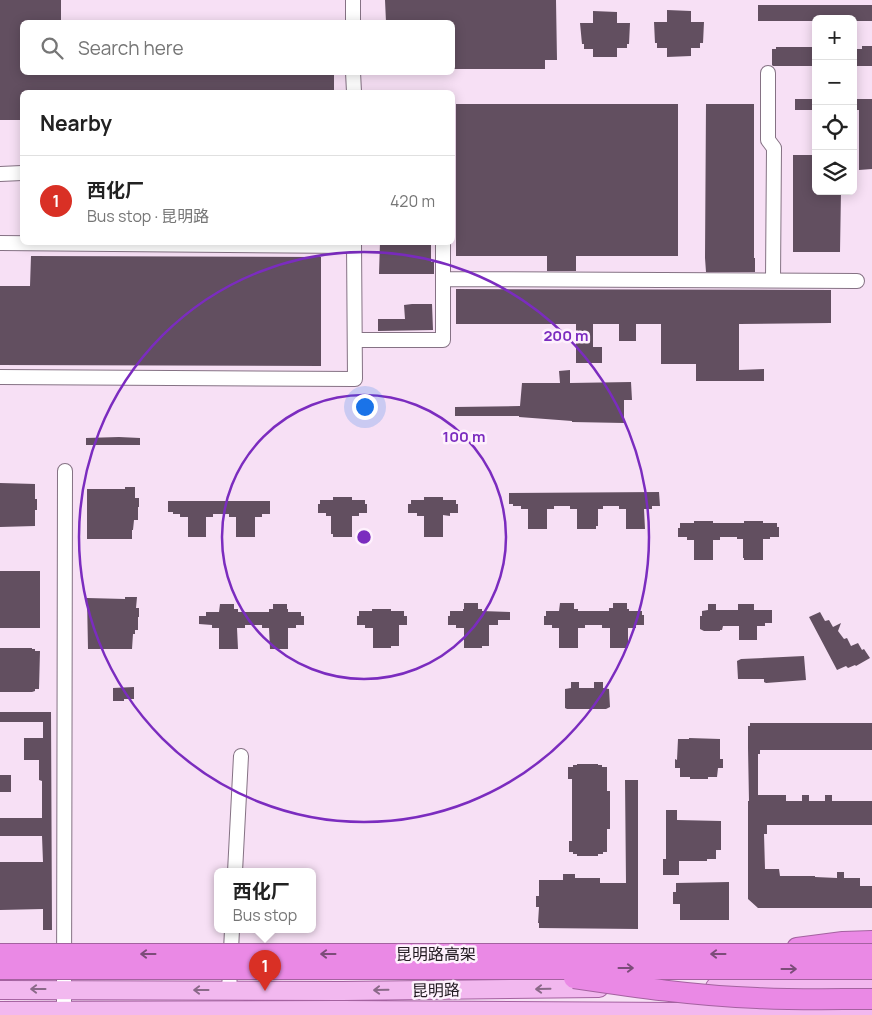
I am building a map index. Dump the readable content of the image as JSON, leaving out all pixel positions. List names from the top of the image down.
{
  "streets": {
    "highway": ["昆明路高架"],
    "main road": ["昆明路"]
  },
  "page": {
    "map_buttons": ["+", "−"],
    "search": "Search here",
    "heading": "Nearby",
    "list": [
      {
        "mark": "1",
        "name": "西化厂",
        "note": "Bus stop · 昆明路",
        "value": "420 m"
      }
    ],
    "popup": ["西化厂", "Bus stop"],
    "pins": "1"
  },
  "rings": ["200 m", "100 m"]
}
